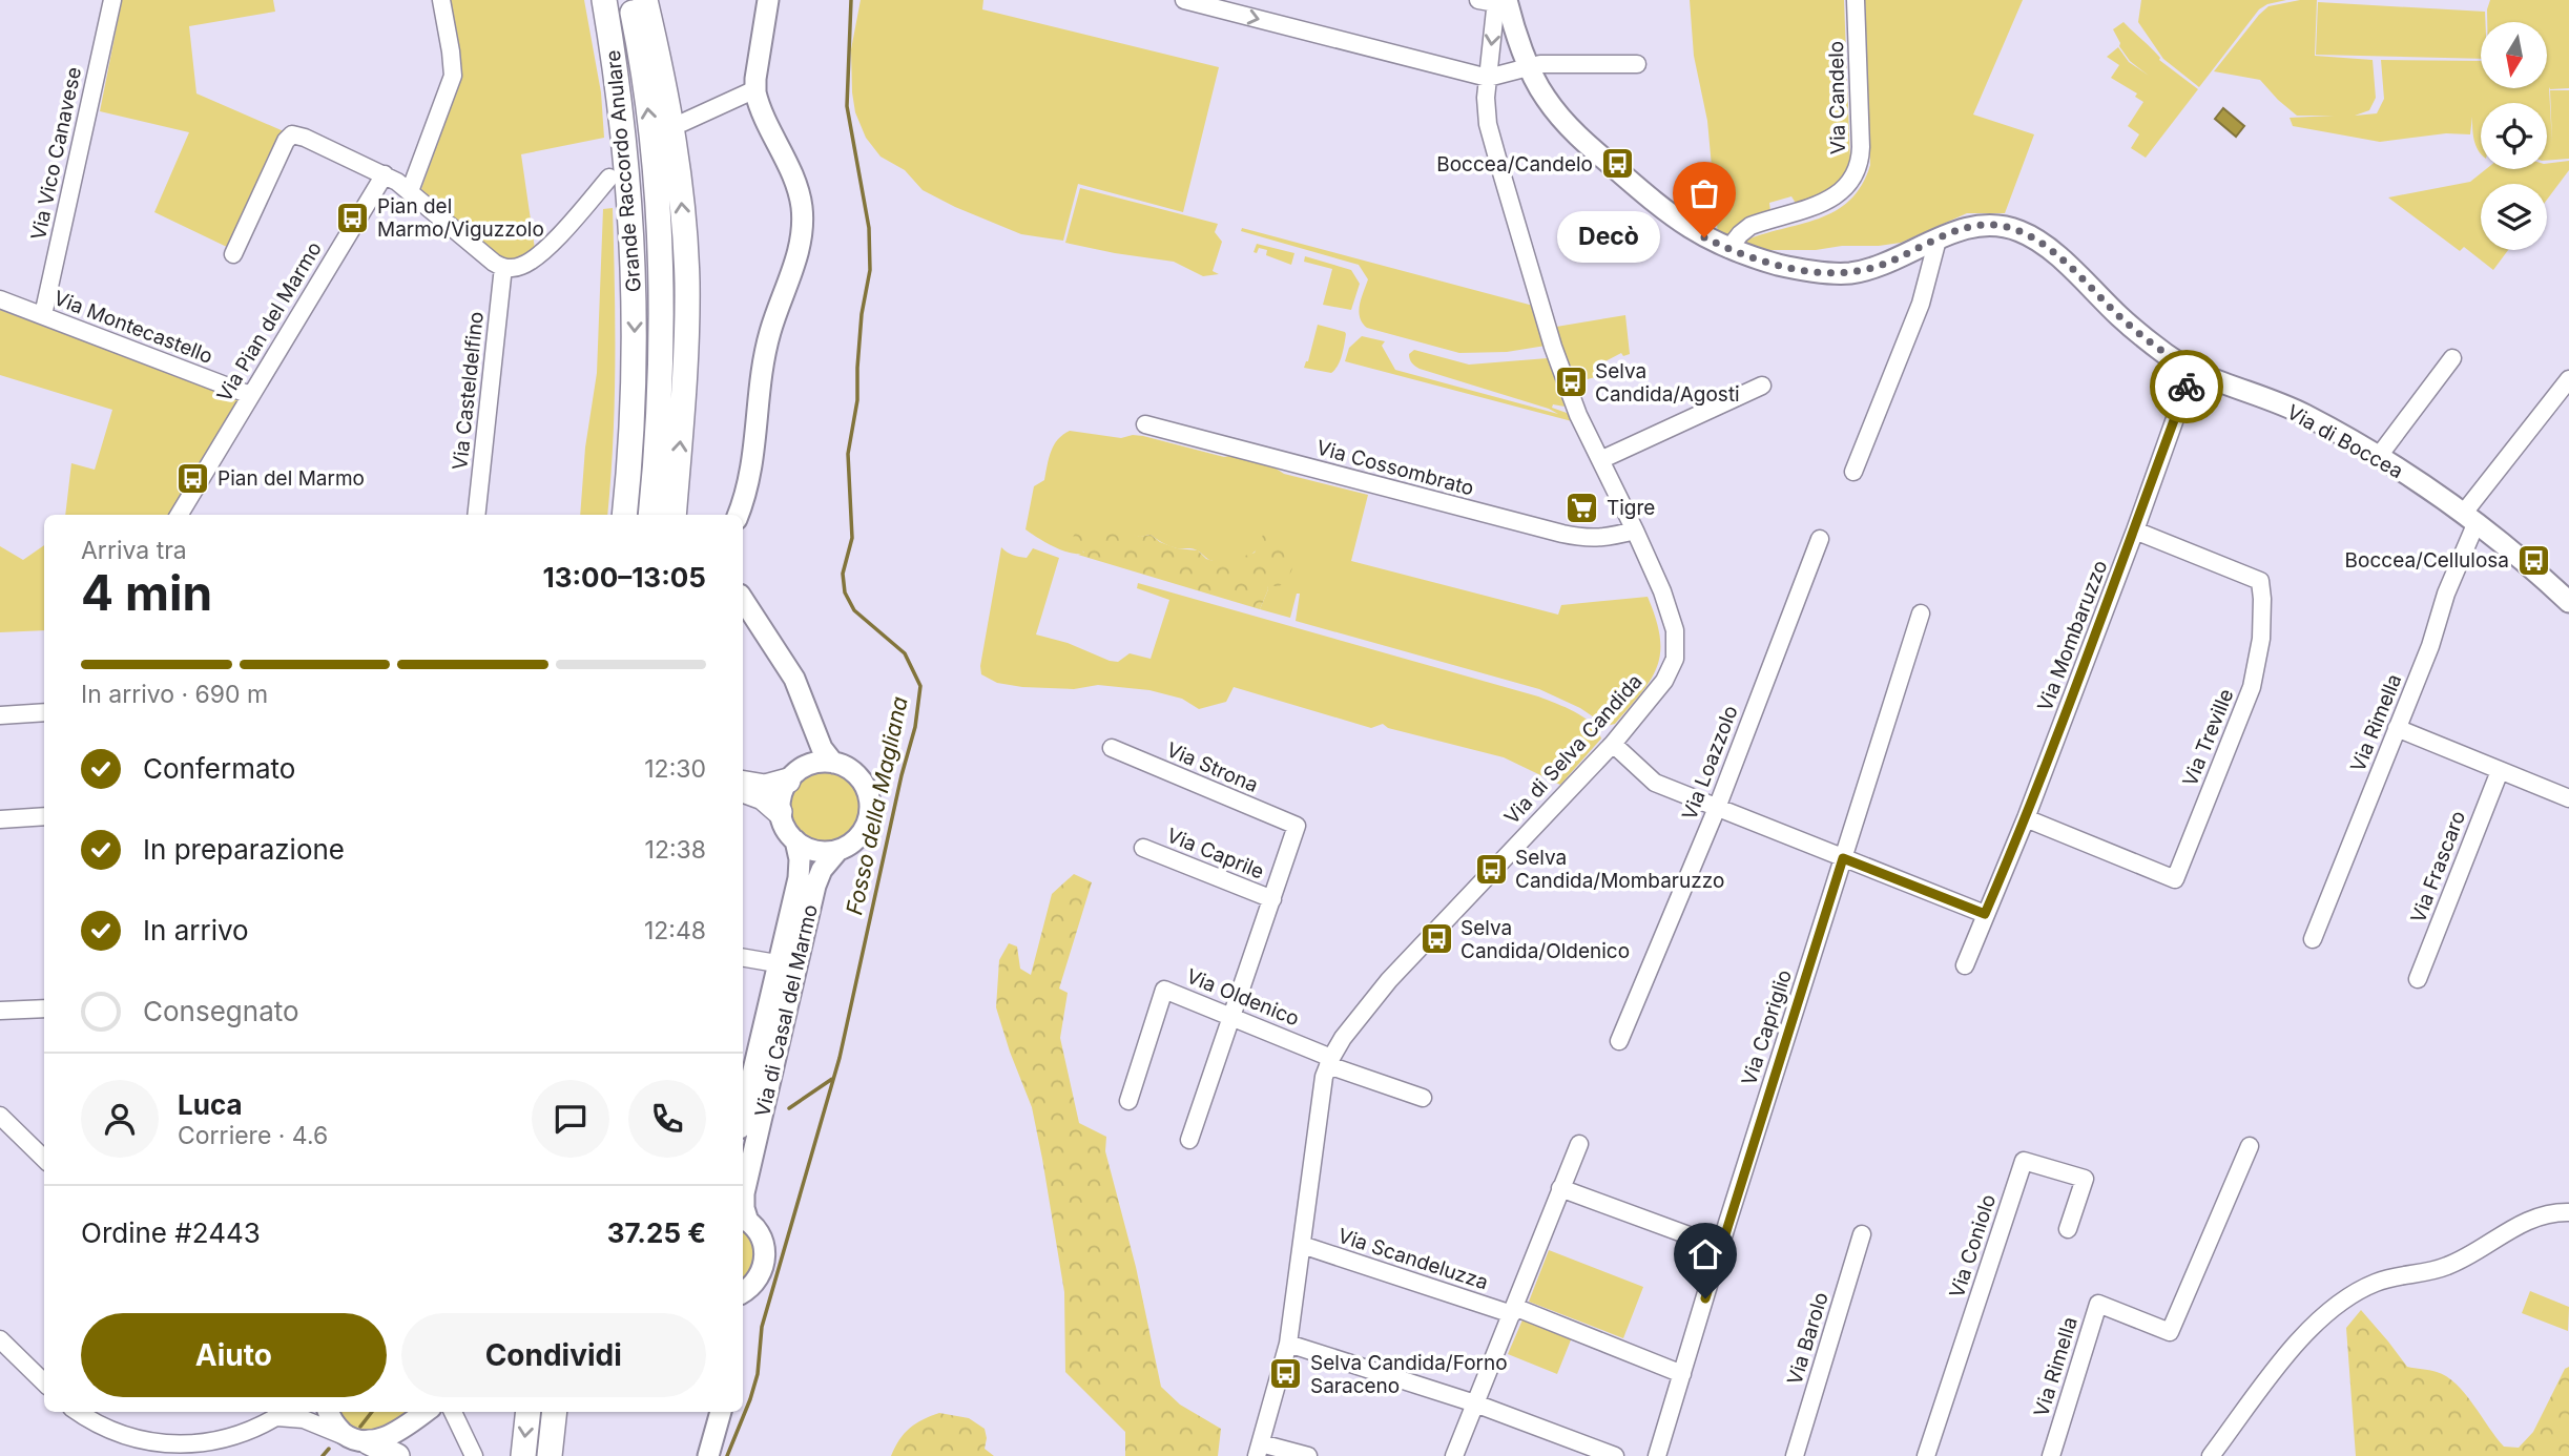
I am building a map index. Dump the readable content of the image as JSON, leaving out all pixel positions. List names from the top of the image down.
{
  "streets": {
    "highway": ["Grande Raccordo Anulare"],
    "main road": ["Via di Boccea", "Via di Casal del Marmo"],
    "street": [
      "Via Candelo",
      "Via Vico Canavese",
      "Via Pian del Marmo",
      "Via Montecastello",
      "Via Casteldelfino",
      "Via Cossombrato",
      "Via Mombaruzzo",
      "Via Rimella",
      "Via Treville",
      "Via di Selva Candida",
      "Via Loazzolo",
      "Via Strona",
      "Via Caprile",
      "Via Frascaro",
      "Via Oldenico",
      "Via Capriglio",
      "Via Coniolo",
      "Via Scandeluzza",
      "Via Barolo"
    ]
  },
  "crossings": [
    ["Via Candelo", "Via di Boccea"],
    ["Via Vico Canavese", "Via Montecastello"],
    ["Via Pian del Marmo", "Via Montecastello"],
    ["Via di Boccea", "Via Mombaruzzo"],
    ["Via di Boccea", "Via Rimella"],
    ["Via di Boccea", "Via di Selva Candida"],
    ["Via Cossombrato", "Via di Selva Candida"],
    ["Via Mombaruzzo", "Via Treville"],
    ["Via di Selva Candida", "Via Oldenico"],
    ["Via di Selva Candida", "Via Scandeluzza"],
    ["Via Strona", "Via Caprile"],
    ["Via Caprile", "Via Oldenico"],
    ["Via Capriglio", "Via Scandeluzza"]
  ],
  "water": ["Fosso della Magliana"],
  "places": {
    "bus stop": [
      "Boccea/Candelo",
      "Pian del Marmo/Viguzzolo",
      "Selva Candida/Agosti",
      "Pian del Marmo",
      "Boccea/Cellulosa",
      "Selva Candida/Mombaruzzo",
      "Selva Candida/Oldenico",
      "Selva Candida/Forno Saraceno"
    ],
    "other": ["Decò"],
    "supermarket": ["Tigre"]
  },
  "north": "bottom",
  "page": {
    "bubble": "Decò",
    "heading": ["4 min", "Arriva tra", "13:00–13:05"],
    "panel": [
      "Luca",
      "Corriere · 4.6",
      "Ordine #2443",
      "37.25 €"
    ],
    "bar": "In arrivo · 690 m",
    "list": [
      ["Confermato", "12:30"],
      ["In preparazione", "12:38"],
      ["In arrivo", "12:48"],
      "Consegnato"
    ],
    "buttons": ["Aiuto", "Condividi"]
  }
}
